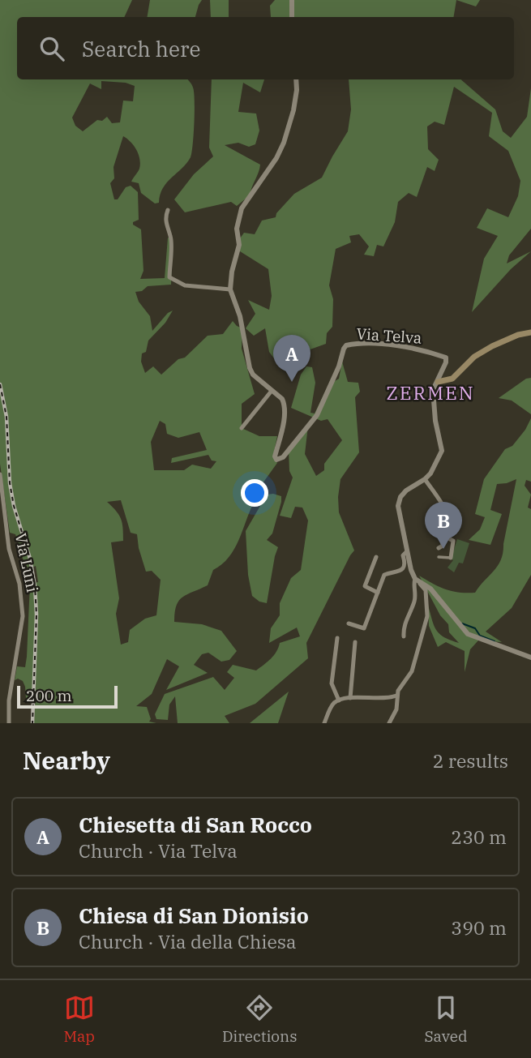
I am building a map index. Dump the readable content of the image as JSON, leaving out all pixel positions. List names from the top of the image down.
{
  "streets": {
    "street": ["Via Telva", "Via Luni"]
  },
  "districts": ["ZERMEN"],
  "scale_bar": "200 m",
  "page": {
    "search": "Search here",
    "pins": ["A", "B"],
    "scale": "200 m",
    "heading": ["Nearby", "2 results"],
    "list": [
      {
        "mark": "A",
        "name": "Chiesetta di San Rocco",
        "note": "Church · Via Telva",
        "value": "230 m"
      },
      {
        "mark": "B",
        "name": "Chiesa di San Dionisio",
        "note": "Church · Via della Chiesa",
        "value": "390 m"
      }
    ],
    "nav": ["Map", "Directions", "Saved"]
  }
}
